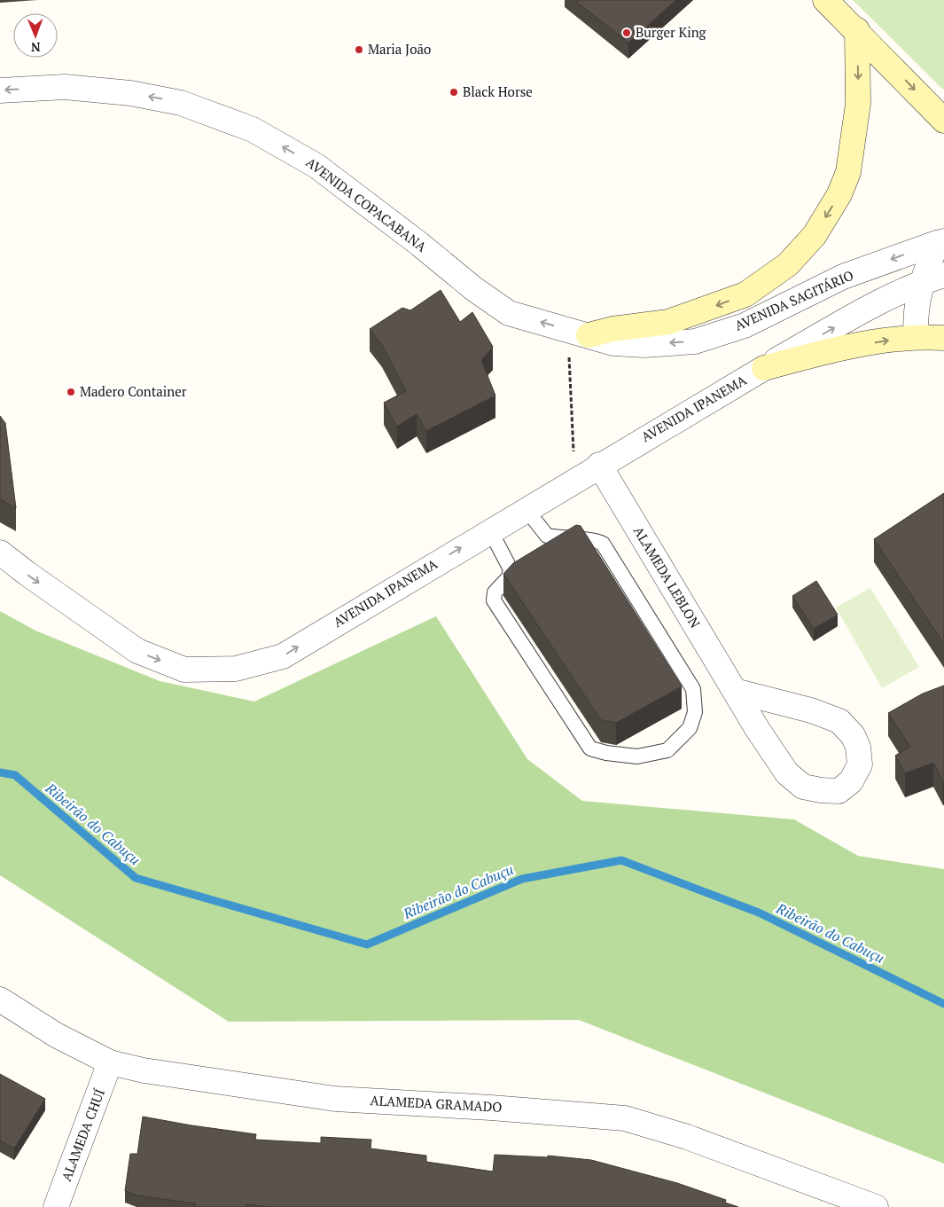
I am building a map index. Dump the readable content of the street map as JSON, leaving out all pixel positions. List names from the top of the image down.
{
  "streets": {
    "street": [
      "AVENIDA COPACABANA",
      "AVENIDA SAGITÁRIO",
      "AVENIDA IPANEMA",
      "ALAMEDA LEBLON",
      "ALAMEDA GRAMADO",
      "ALAMEDA CHUÍ"
    ]
  },
  "crossings": [
    ["AVENIDA COPACABANA", "AVENIDA SAGITÁRIO"],
    ["AVENIDA IPANEMA", "ALAMEDA LEBLON"],
    ["ALAMEDA GRAMADO", "ALAMEDA CHUÍ"]
  ],
  "one_way": ["AVENIDA COPACABANA", "AVENIDA IPANEMA"],
  "water": ["Ribeirão do Cabuçu"],
  "places": [
    "Burger King",
    "Maria João",
    "Black Horse",
    "Madero Container"
  ],
  "north": "bottom"
}
